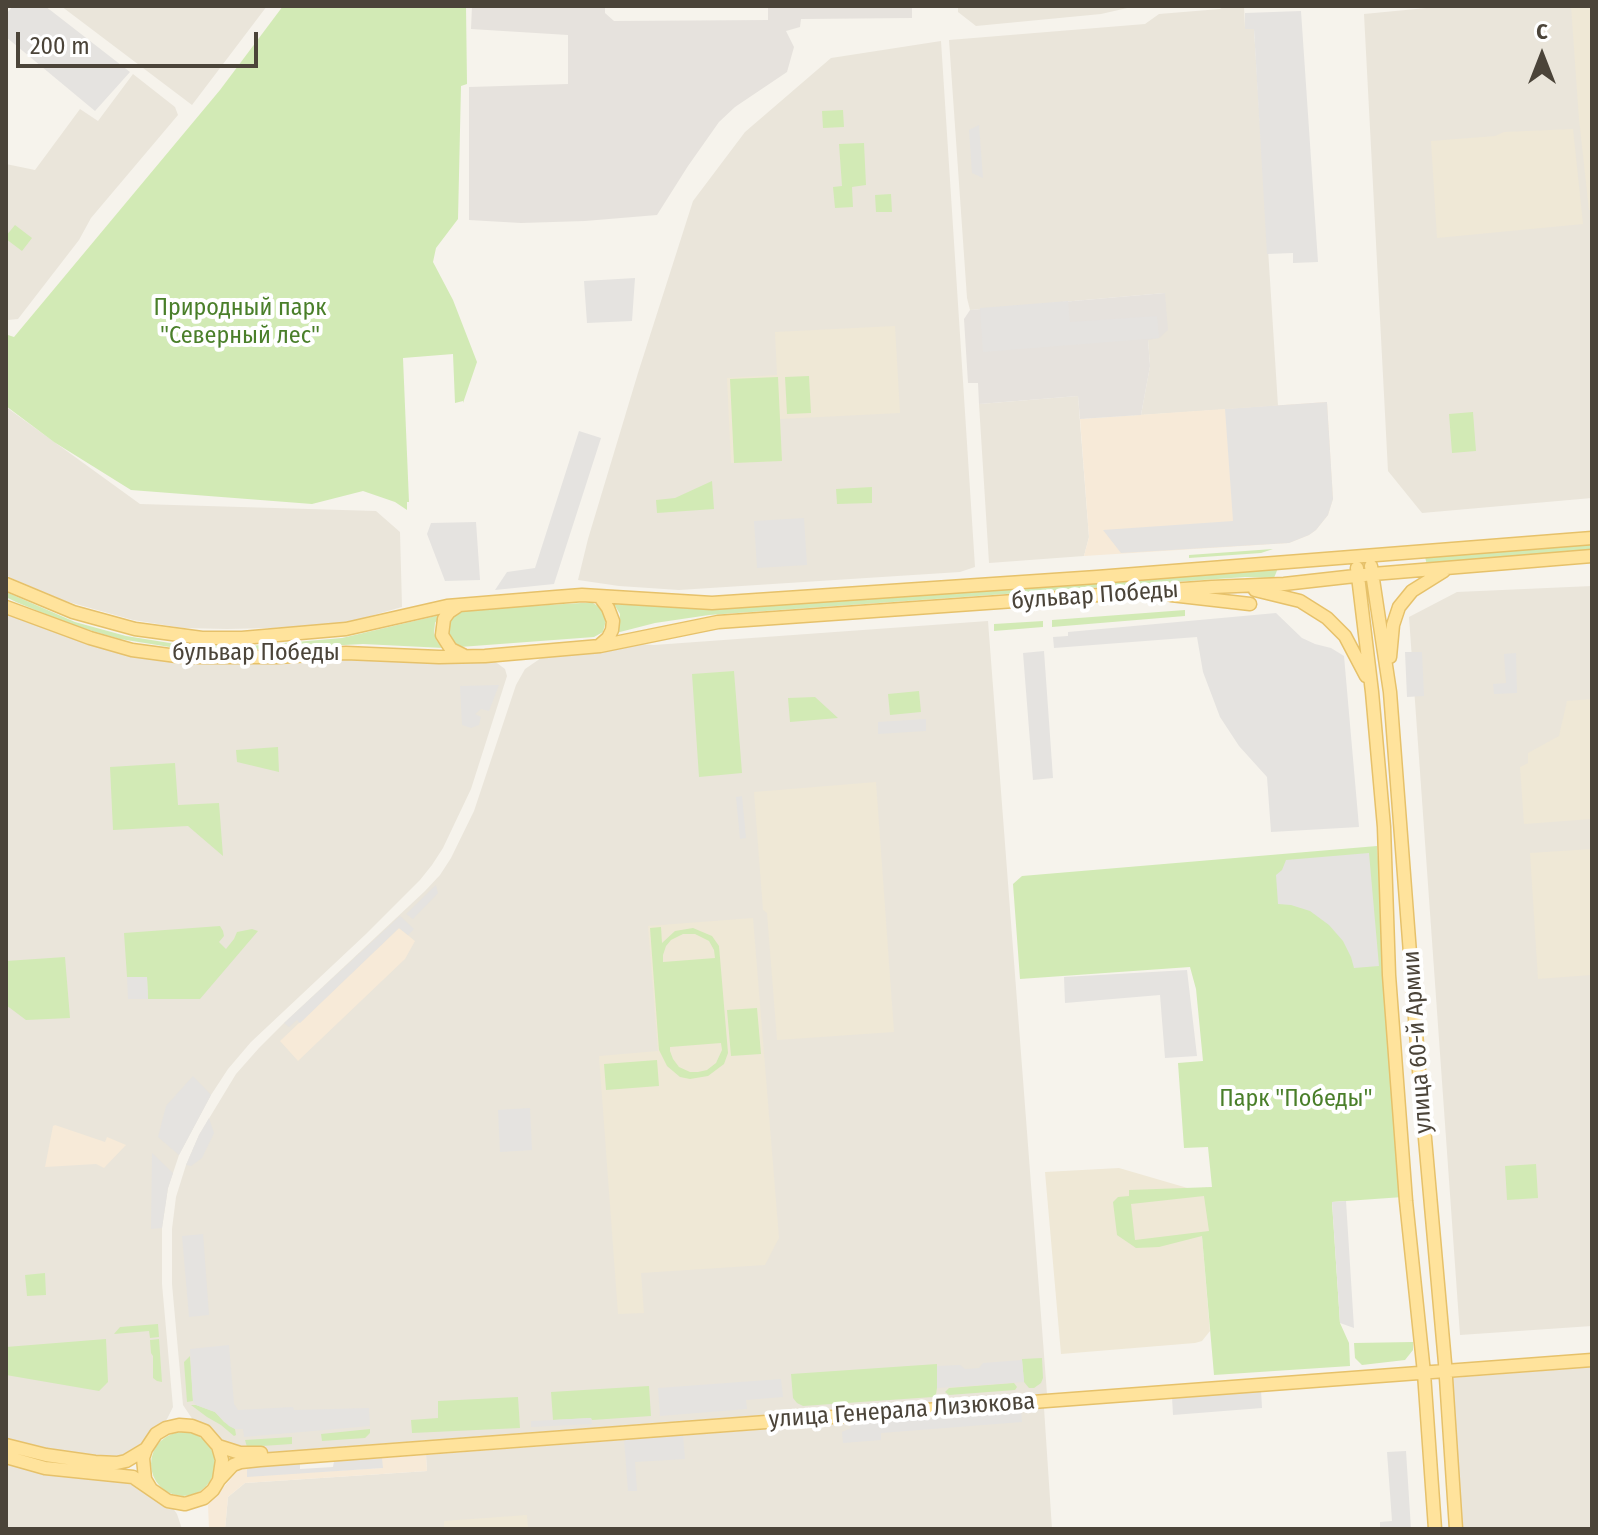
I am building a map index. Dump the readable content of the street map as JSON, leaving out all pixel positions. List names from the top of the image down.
{
  "streets": {
    "main road": ["бульвар Победы", "улица 60-й Армии", "улица Генерала Лизюкова"]
  },
  "crossings": [
    ["бульвар Победы", "улица 60-й Армии"],
    ["улица 60-й Армии", "улица Генерала Лизюкова"]
  ],
  "parks": ["Природный парк \"Северный лес\"", "Парк \"Победы\""],
  "scale_bar": "200 m",
  "north": "top"
}
